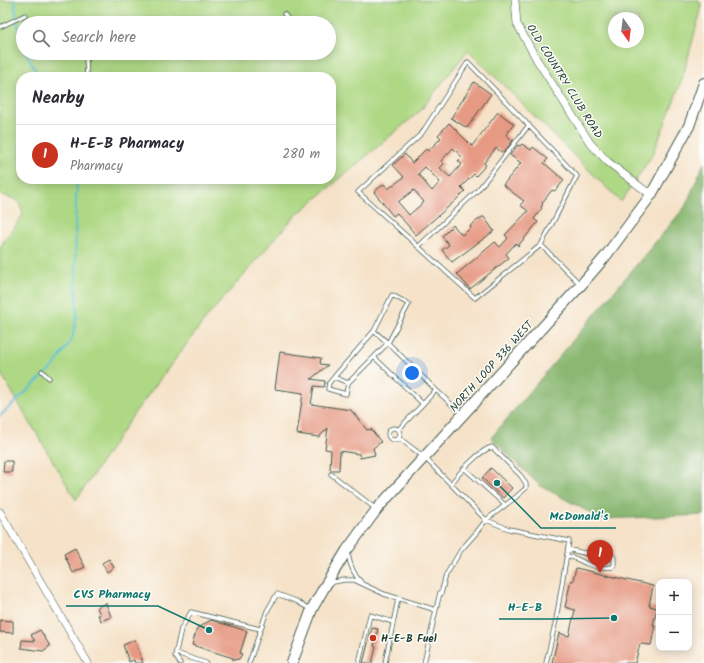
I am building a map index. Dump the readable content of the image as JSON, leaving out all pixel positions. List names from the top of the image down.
{
  "streets": {
    "main road": ["NORTH LOOP 336 WEST"],
    "street": ["OLD COUNTRY CLUB ROAD"]
  },
  "crossings": [
    ["OLD COUNTRY CLUB ROAD", "NORTH LOOP 336 WEST"]
  ],
  "places": [
    "McDonald's",
    "H-E-B",
    "CVS Pharmacy",
    "H-E-B Fuel"
  ],
  "north": "bottom",
  "page": {
    "search": "Search here",
    "heading": "Nearby",
    "list": [
      {
        "mark": "1",
        "name": "H-E-B Pharmacy",
        "note": "Pharmacy",
        "value": "280 m"
      }
    ],
    "pins": "1",
    "map_buttons": ["+", "−"]
  }
}
